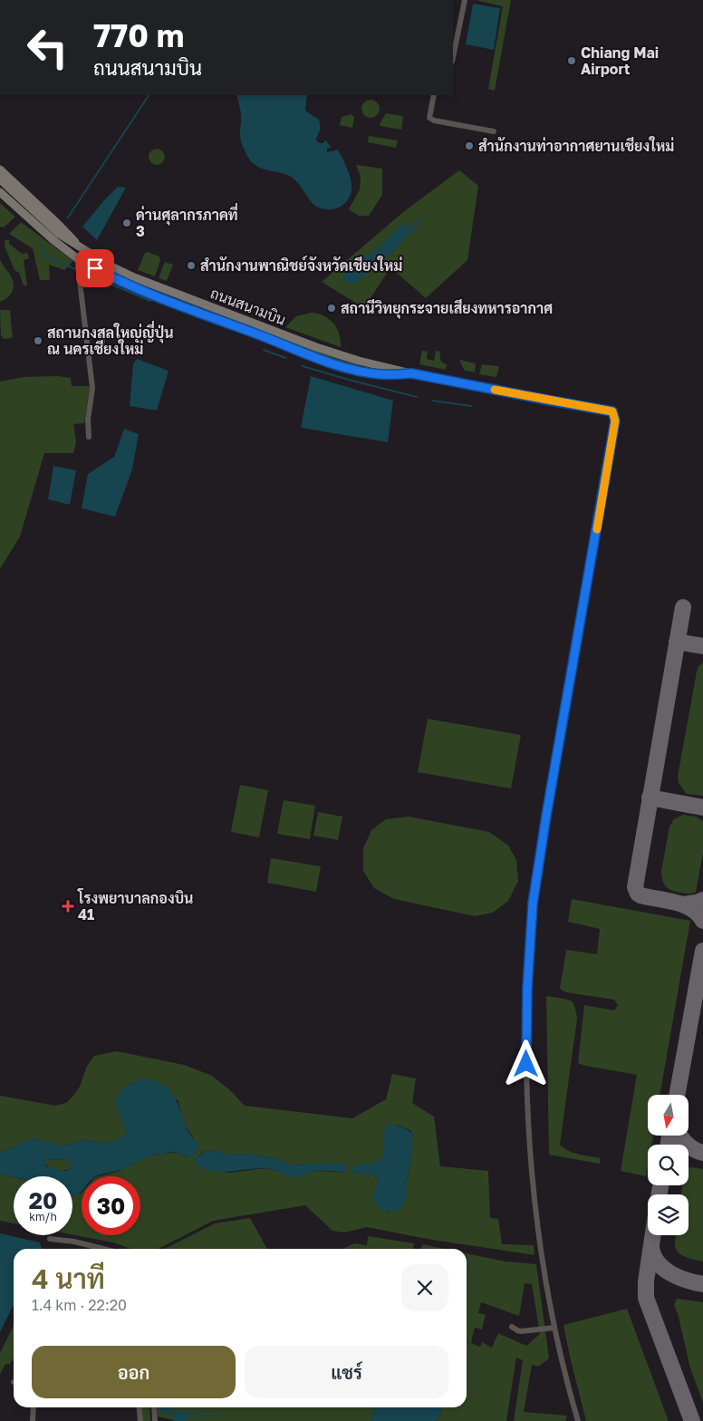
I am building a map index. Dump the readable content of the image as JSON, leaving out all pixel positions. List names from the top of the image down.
{
  "streets": {
    "main road": ["ถนนสนามบิน"]
  },
  "places": {
    "other": [
      "Chiang Mai Airport",
      "สำนักงานท่าอากาศยานเชียงใหม่",
      "ด่านศุลากรภาคที่ 3",
      "สำนักงานพาณิชย์จังหวัดเชียงใหม่",
      "สถานีวิทยุกระจายเสียงทหารอากาศ",
      "สถานกงสุลใหญ่ญี่ปุ่น ณ นครเชียงใหม่"
    ],
    "health": ["โรงพยาบาลกองบิน 41"]
  },
  "north": "bottom",
  "page": {
    "turn": ["770 m", "ถนนสนามบิน"],
    "speed": "20 km/h",
    "limit": "30",
    "heading": ["4 นาที", "1.4 km · 22:20"],
    "buttons": ["ออก", "แชร์"]
  }
}
